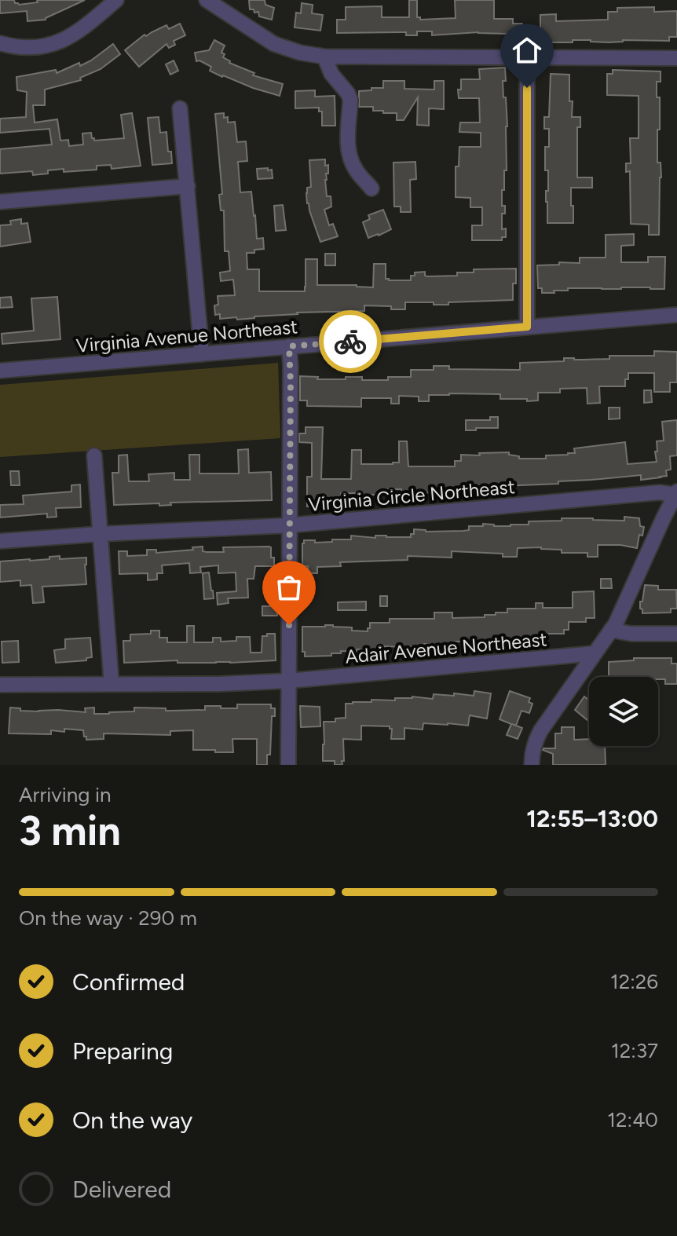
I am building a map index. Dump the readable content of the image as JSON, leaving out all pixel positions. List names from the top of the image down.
{
  "streets": {
    "street": ["Virginia Avenue Northeast", "Virginia Circle Northeast", "Adair Avenue Northeast"]
  },
  "page": {
    "heading": ["3 min", "Arriving in", "12:55–13:00"],
    "bar": "On the way · 290 m",
    "list": [
      ["Confirmed", "12:26"],
      ["Preparing", "12:37"],
      ["On the way", "12:40"],
      "Delivered"
    ]
  }
}
